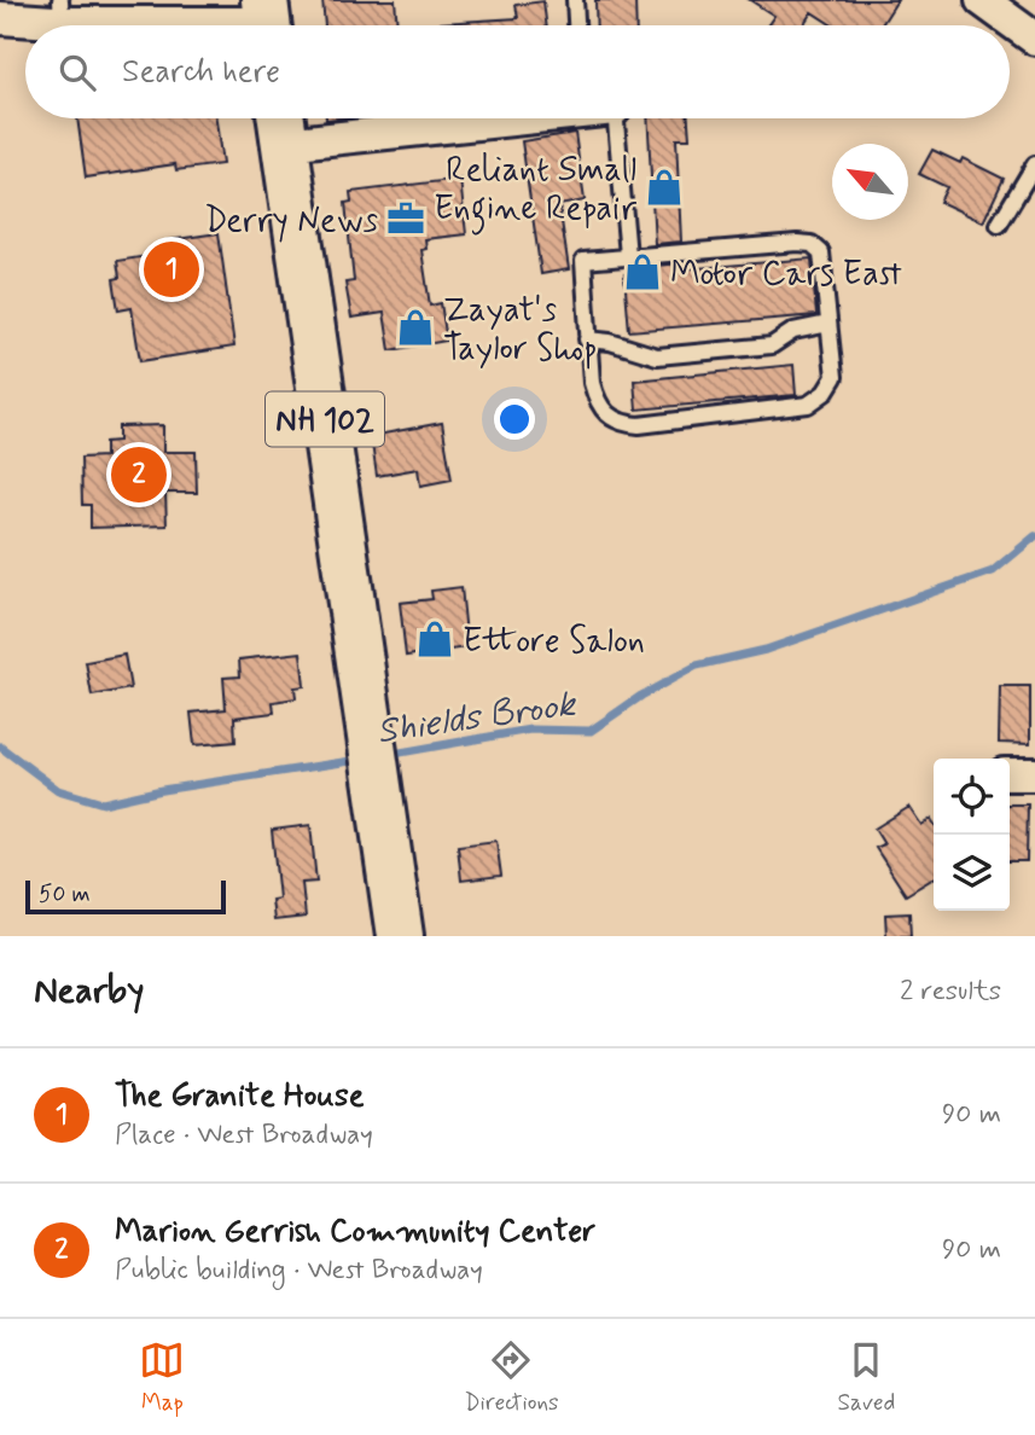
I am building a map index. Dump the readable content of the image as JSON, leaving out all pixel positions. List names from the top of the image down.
{
  "streets": {
    "main road": ["NH 102"]
  },
  "water": ["Shields Brook"],
  "places": {
    "shop": [
      "Reliant Small Engine Repair",
      "Motor Cars East",
      "Zayat's Taylor Shop",
      "Ettore Salon"
    ],
    "office": ["Derry News"]
  },
  "scale_bar": "50 m",
  "north": "top left",
  "page": {
    "search": "Search here",
    "pins": ["1", "2"],
    "scale": "50 m",
    "heading": ["Nearby", "2 results"],
    "list": [
      {
        "mark": "1",
        "name": "The Granite House",
        "note": "Place · West Broadway",
        "value": "90 m"
      },
      {
        "mark": "2",
        "name": "Marion Gerrish Community Center",
        "note": "Public building · West Broadway",
        "value": "90 m"
      }
    ],
    "nav": ["Map", "Directions", "Saved"]
  }
}
